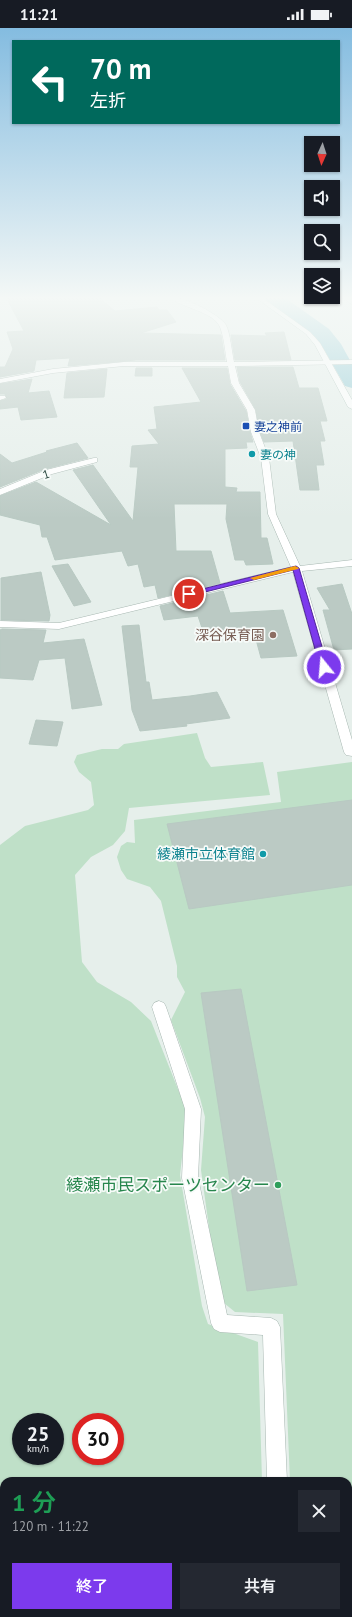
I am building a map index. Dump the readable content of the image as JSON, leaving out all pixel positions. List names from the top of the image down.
{
  "streets": {
    "street": ["1"]
  },
  "places": {
    "transit": ["妻之神前"],
    "other": [
      "妻の神",
      "深谷保育園",
      "綾瀬市立体育館",
      "綾瀬市民スポーツセンター"
    ]
  },
  "north": "bottom",
  "page": {
    "status": "11:21",
    "turn": ["70 m", "左折"],
    "speed": "25 km/h",
    "limit": "30",
    "heading": ["1 分", "120 m · 11:22"],
    "buttons": ["終了", "共有"]
  }
}
